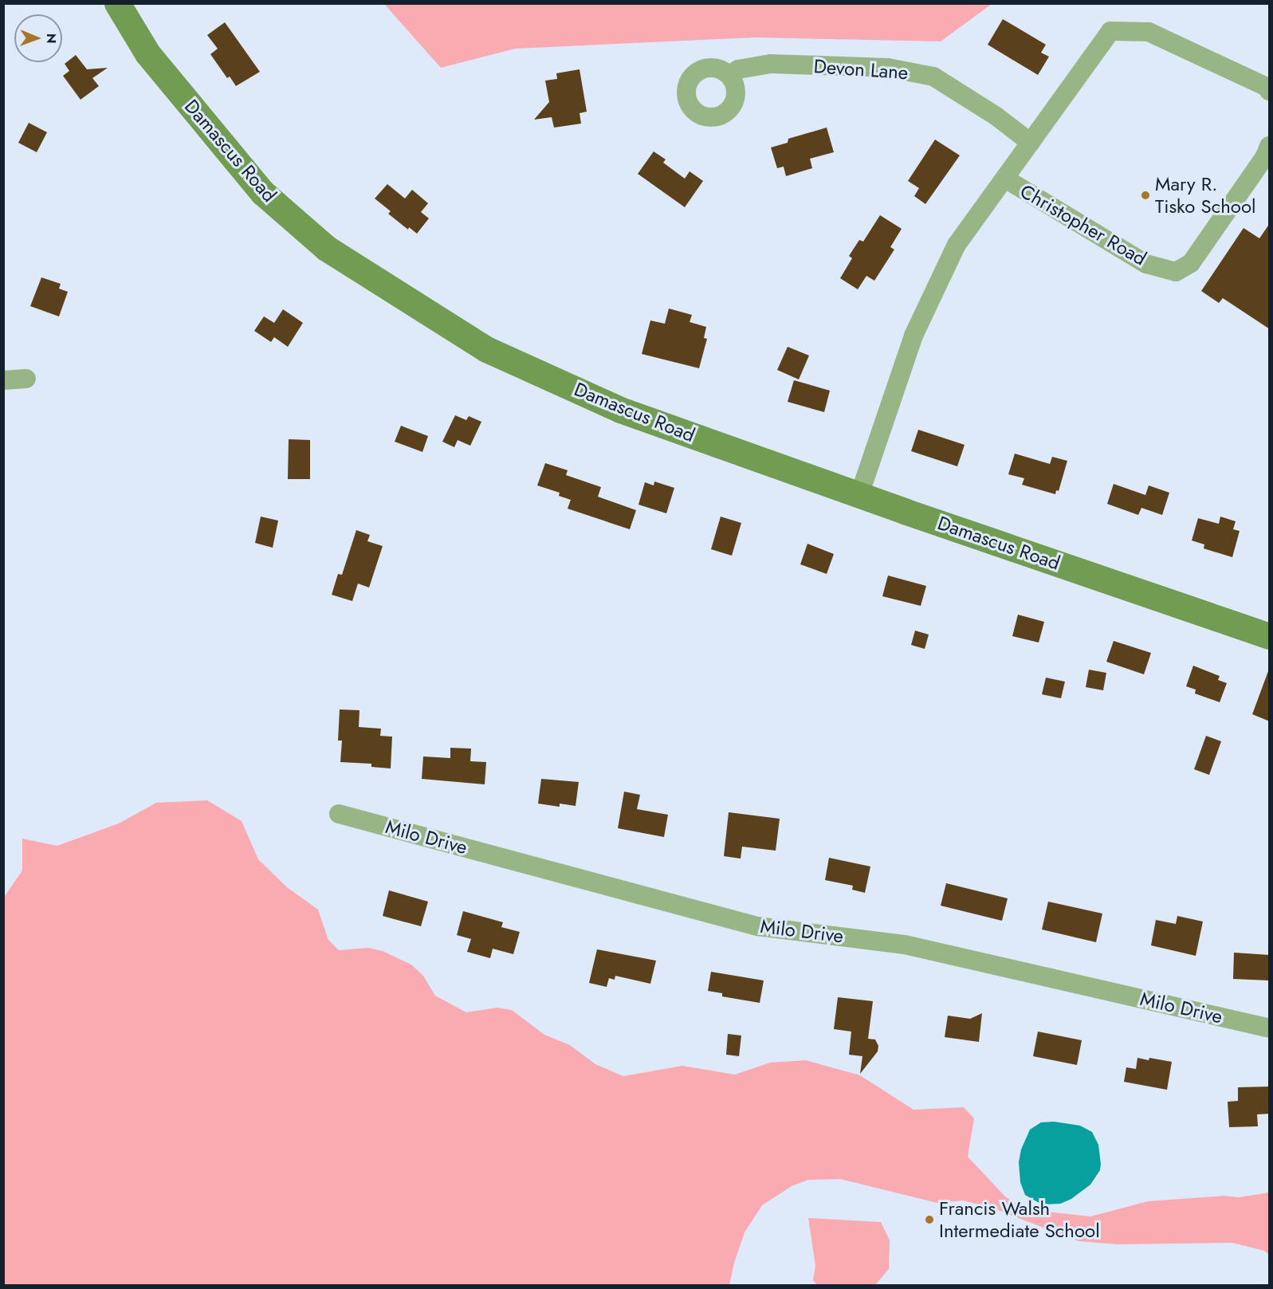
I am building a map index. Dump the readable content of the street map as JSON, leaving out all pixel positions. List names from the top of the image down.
{
  "streets": {
    "street": [
      "Devon Lane",
      "Damascus Road",
      "Christopher Road",
      "Milo Drive"
    ]
  },
  "crossings": [
    ["Devon Lane", "Christopher Road"],
    ["Damascus Road", "Christopher Road"]
  ],
  "places": ["Mary R. Tisko School", "Francis Walsh Intermediate School"],
  "north": "right"
}
